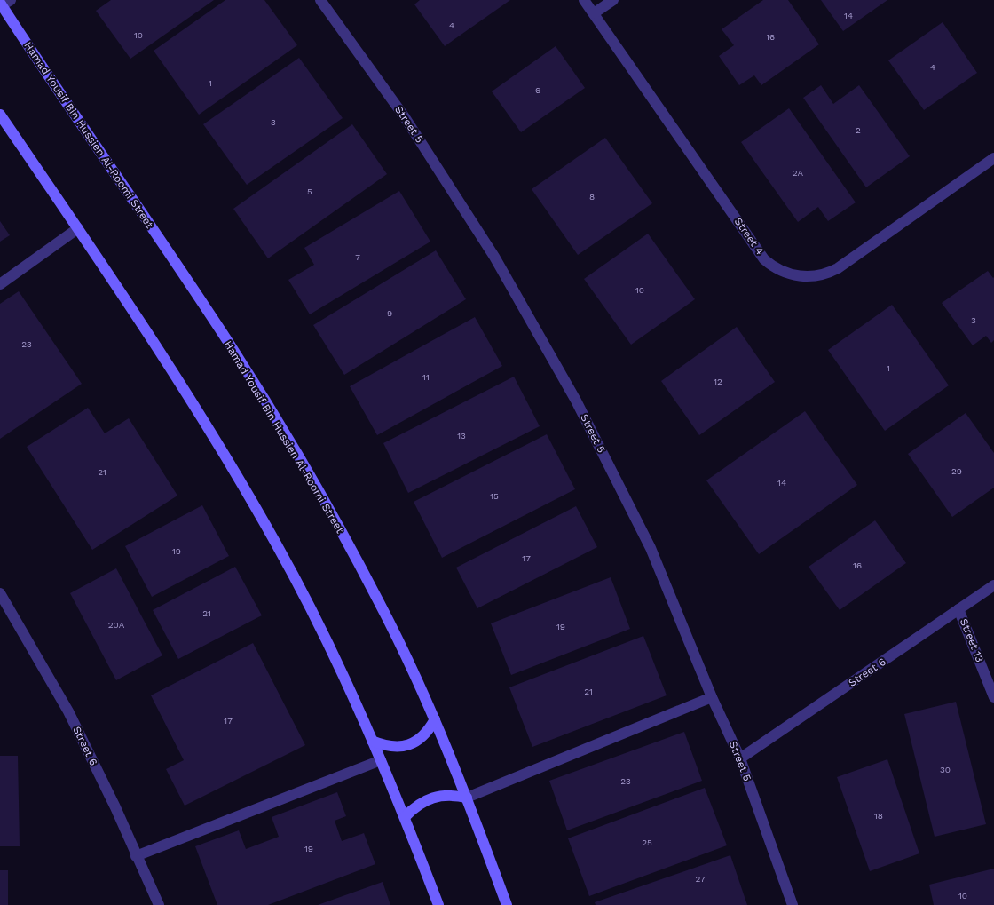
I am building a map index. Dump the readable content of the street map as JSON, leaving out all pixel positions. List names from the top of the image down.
{
  "streets": {
    "street": [
      "Street 5",
      "Hamad Yousif Bin Hussien Al-Roomi Street",
      "Street 4",
      "Street 13",
      "Street 6"
    ]
  },
  "crossings": [
    ["Street 5", "Street 6"],
    ["Street 13", "Street 6"]
  ],
  "house_numbers": [
    "14",
    "4",
    "10",
    "16",
    "4",
    "1",
    "6",
    "3",
    "2",
    "2A",
    "5",
    "8",
    "7",
    "10",
    "9",
    "3",
    "23",
    "1",
    "11",
    "12",
    "13",
    "29",
    "21",
    "14",
    "15",
    "19",
    "17",
    "16",
    "21",
    "20A",
    "19",
    "21",
    "17",
    "30",
    "23",
    "18",
    "25",
    "19",
    "27",
    "10"
  ]
}
